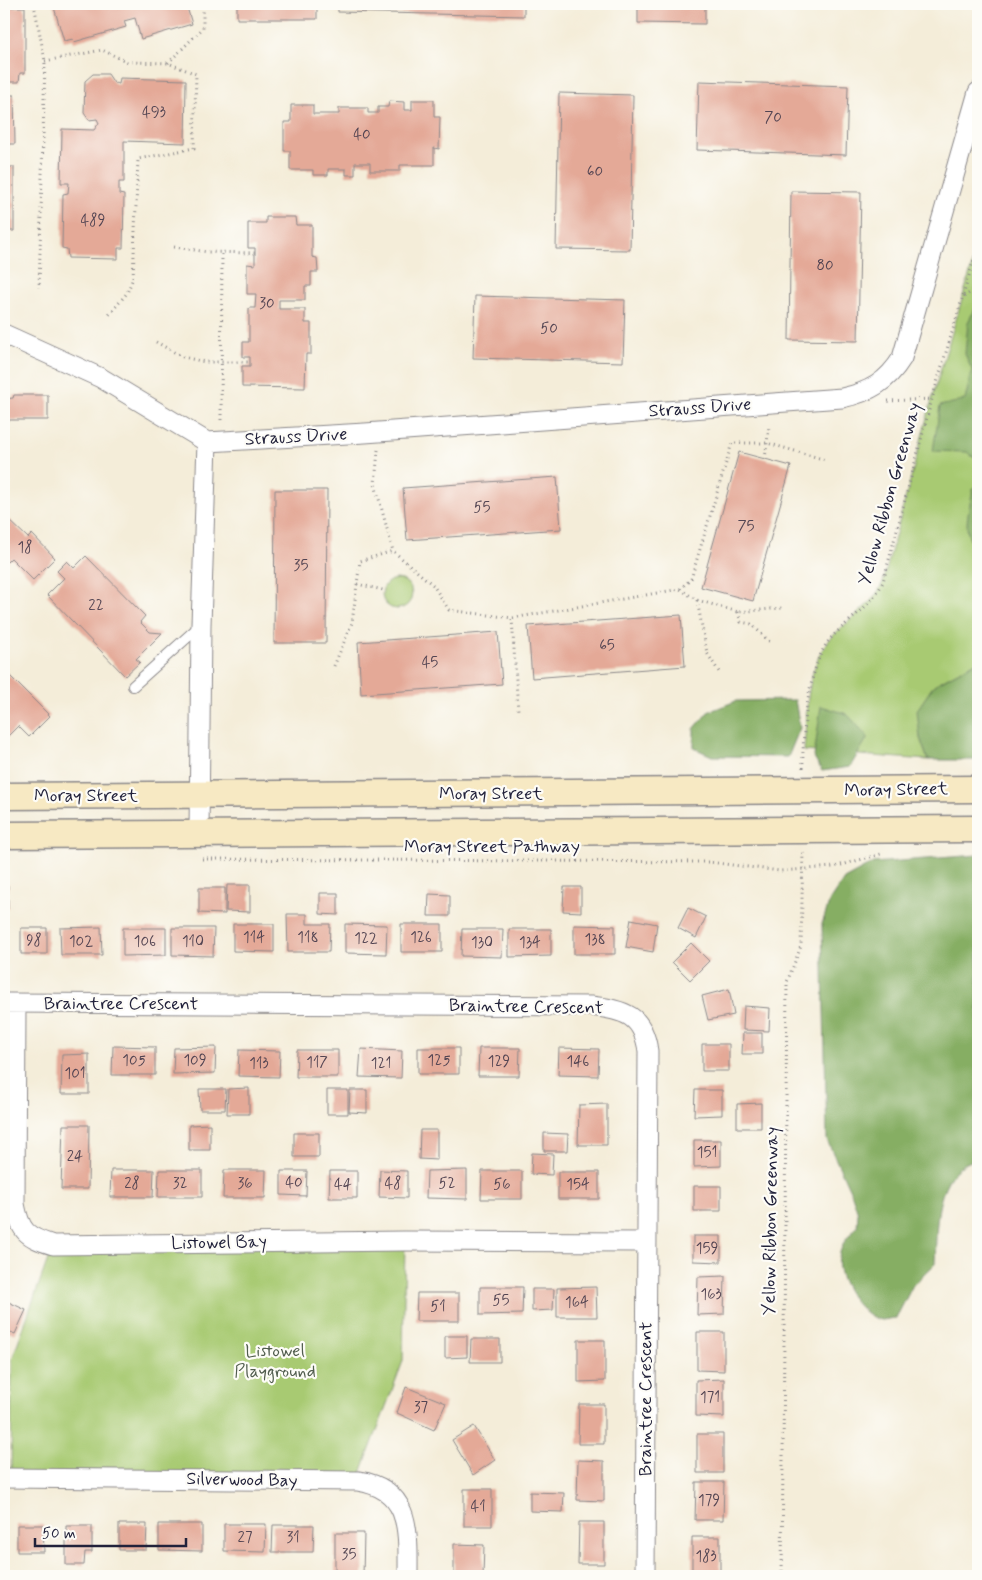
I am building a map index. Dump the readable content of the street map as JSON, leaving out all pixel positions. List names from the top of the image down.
{
  "streets": {
    "street": [
      "Strauss Drive",
      "Moray Street",
      "Braintree Crescent",
      "Listowel Bay",
      "Silverwood Bay"
    ],
    "path": ["Yellow Ribbon Greenway", "Moray Street Pathway"]
  },
  "crossings": [
    ["Yellow Ribbon Greenway", "Moray Street Pathway"],
    ["Braintree Crescent", "Listowel Bay"]
  ],
  "parks": ["Listowel Playground"],
  "house_numbers": [
    "493",
    "70",
    "40",
    "60",
    "489",
    "80",
    "30",
    "50",
    "55",
    "75",
    "18",
    "35",
    "22",
    "65",
    "45",
    "114",
    "118",
    "126",
    "122",
    "138",
    "98",
    "102",
    "106",
    "110",
    "130",
    "134",
    "105",
    "109",
    "125",
    "129",
    "146",
    "117",
    "113",
    "121",
    "101",
    "151",
    "24",
    "40",
    "28",
    "32",
    "36",
    "48",
    "52",
    "44",
    "56",
    "154",
    "159",
    "163",
    "55",
    "164",
    "51",
    "171",
    "37",
    "179",
    "41",
    "27",
    "31",
    "35",
    "183"
  ],
  "scale_bar": "50 m"
}
